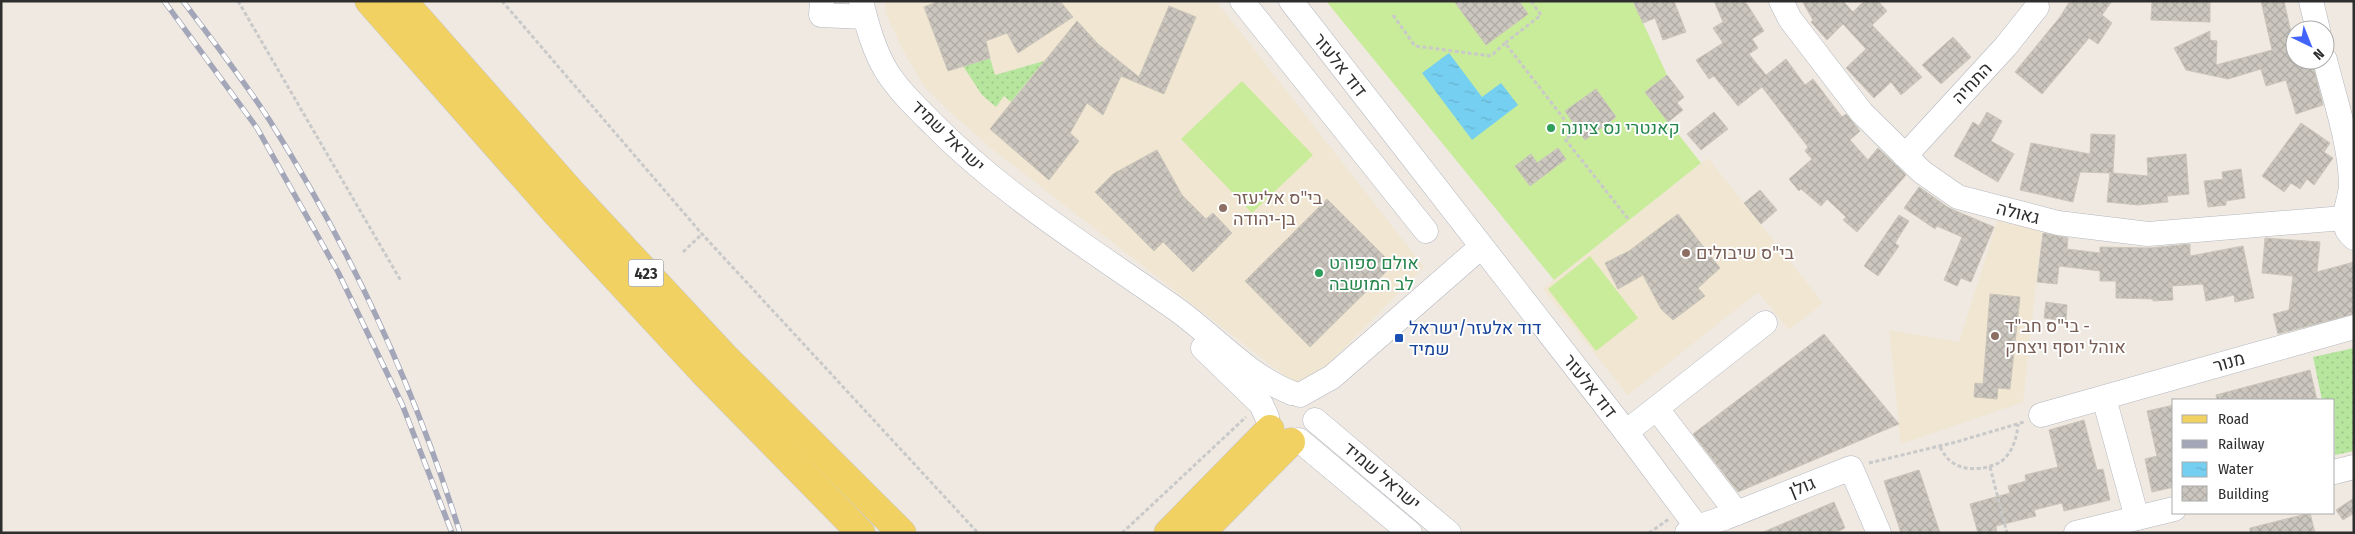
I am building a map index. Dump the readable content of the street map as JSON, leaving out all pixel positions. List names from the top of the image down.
{
  "streets": {
    "main road": ["423"],
    "street": [
      "דוד אלעזר",
      "התחיה",
      "ישראל שמיד",
      "גאולה",
      "מנור",
      "גולן"
    ]
  },
  "crossings": [
    ["דוד אלעזר", "גולן"],
    ["התחיה", "גאולה"]
  ],
  "places": {
    "other": [
      "קאנטרי נס ציונה",
      "בי\"ס אליעזר בן-יהודה",
      "בי\"ס שיבולים",
      "אולם ספורט לב המושבה",
      "בי\"ס חב\"ד - אוהל יוסף ויצחק"
    ],
    "transit": ["דוד אלעזר/ישראל שמיד"]
  },
  "legend": [
    "Road",
    "Railway",
    "Water",
    "Building"
  ],
  "north": "bottom right"
}
